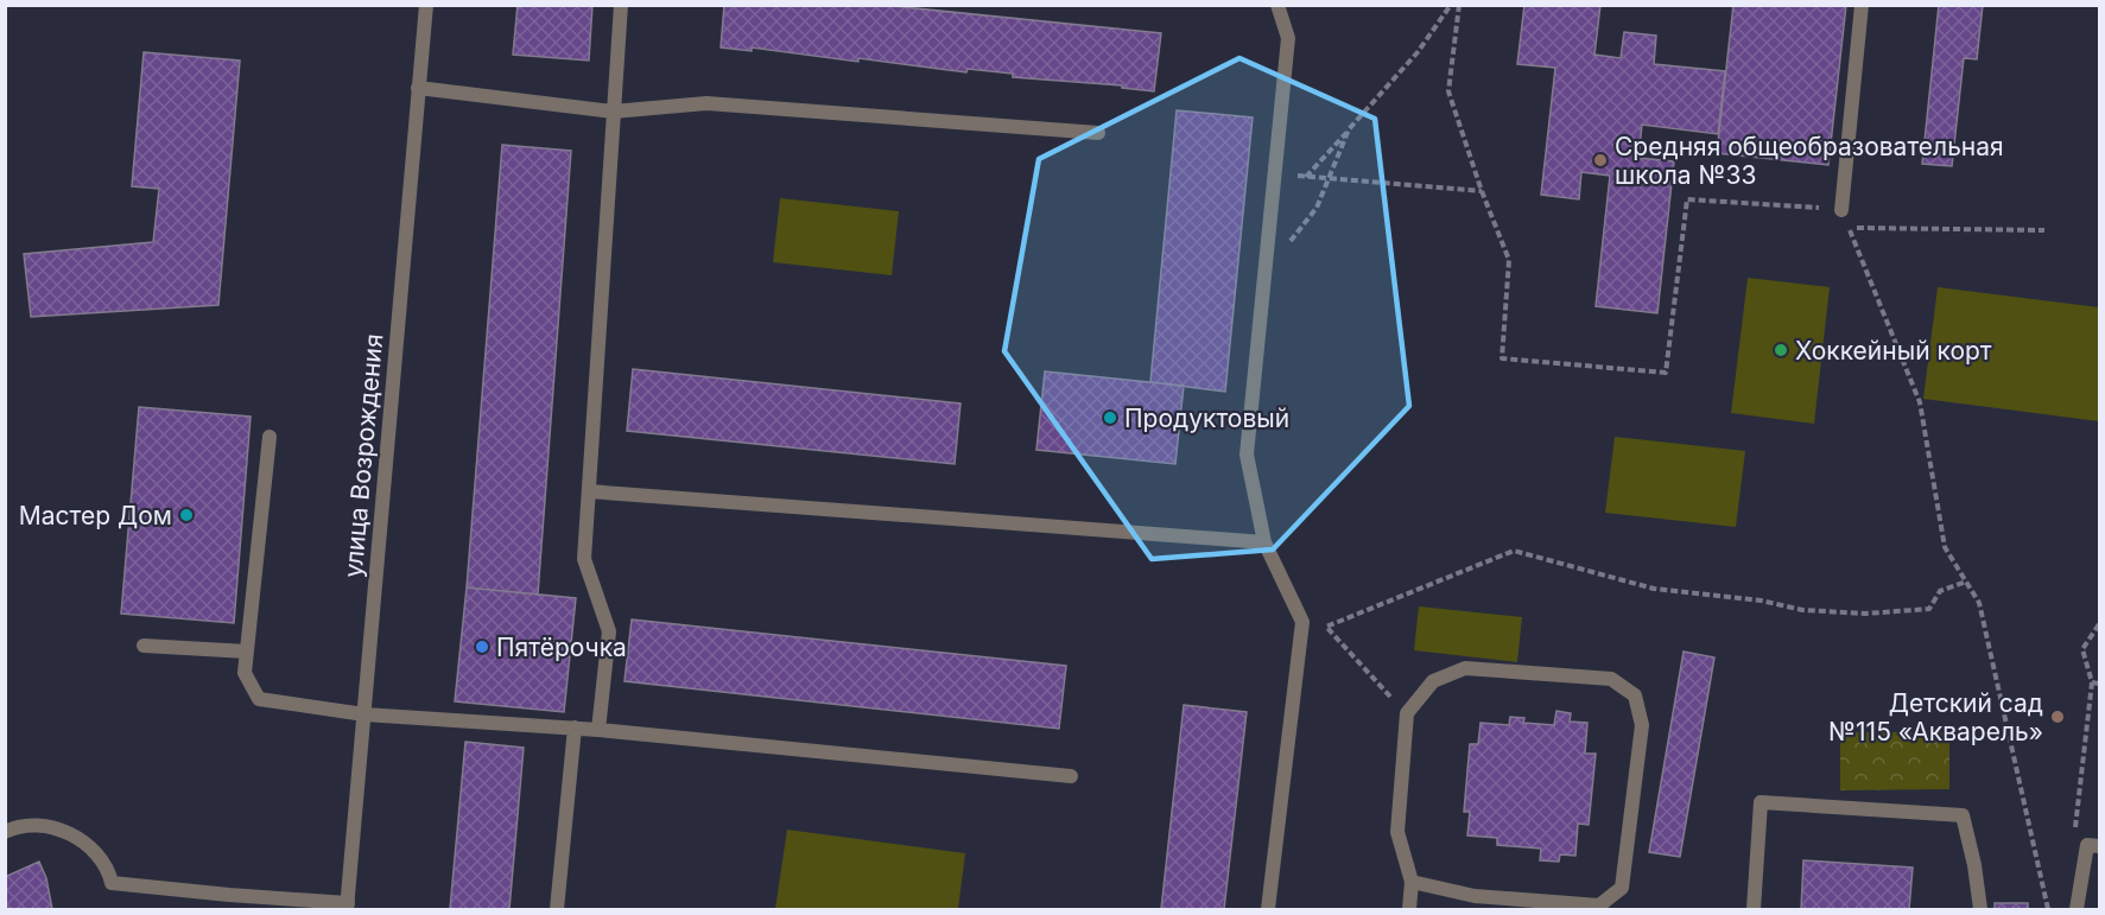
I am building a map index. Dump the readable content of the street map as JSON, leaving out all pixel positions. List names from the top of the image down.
{
  "streets": {
    "street": ["улица Возрождения"]
  },
  "places": [
    "Средняя общеобразовательная школа №33",
    "Хоккейный корт",
    "Продуктовый",
    "Мастер Дом",
    "Пятёрочка",
    "Детский сад №115 «Акварель»"
  ]
}
